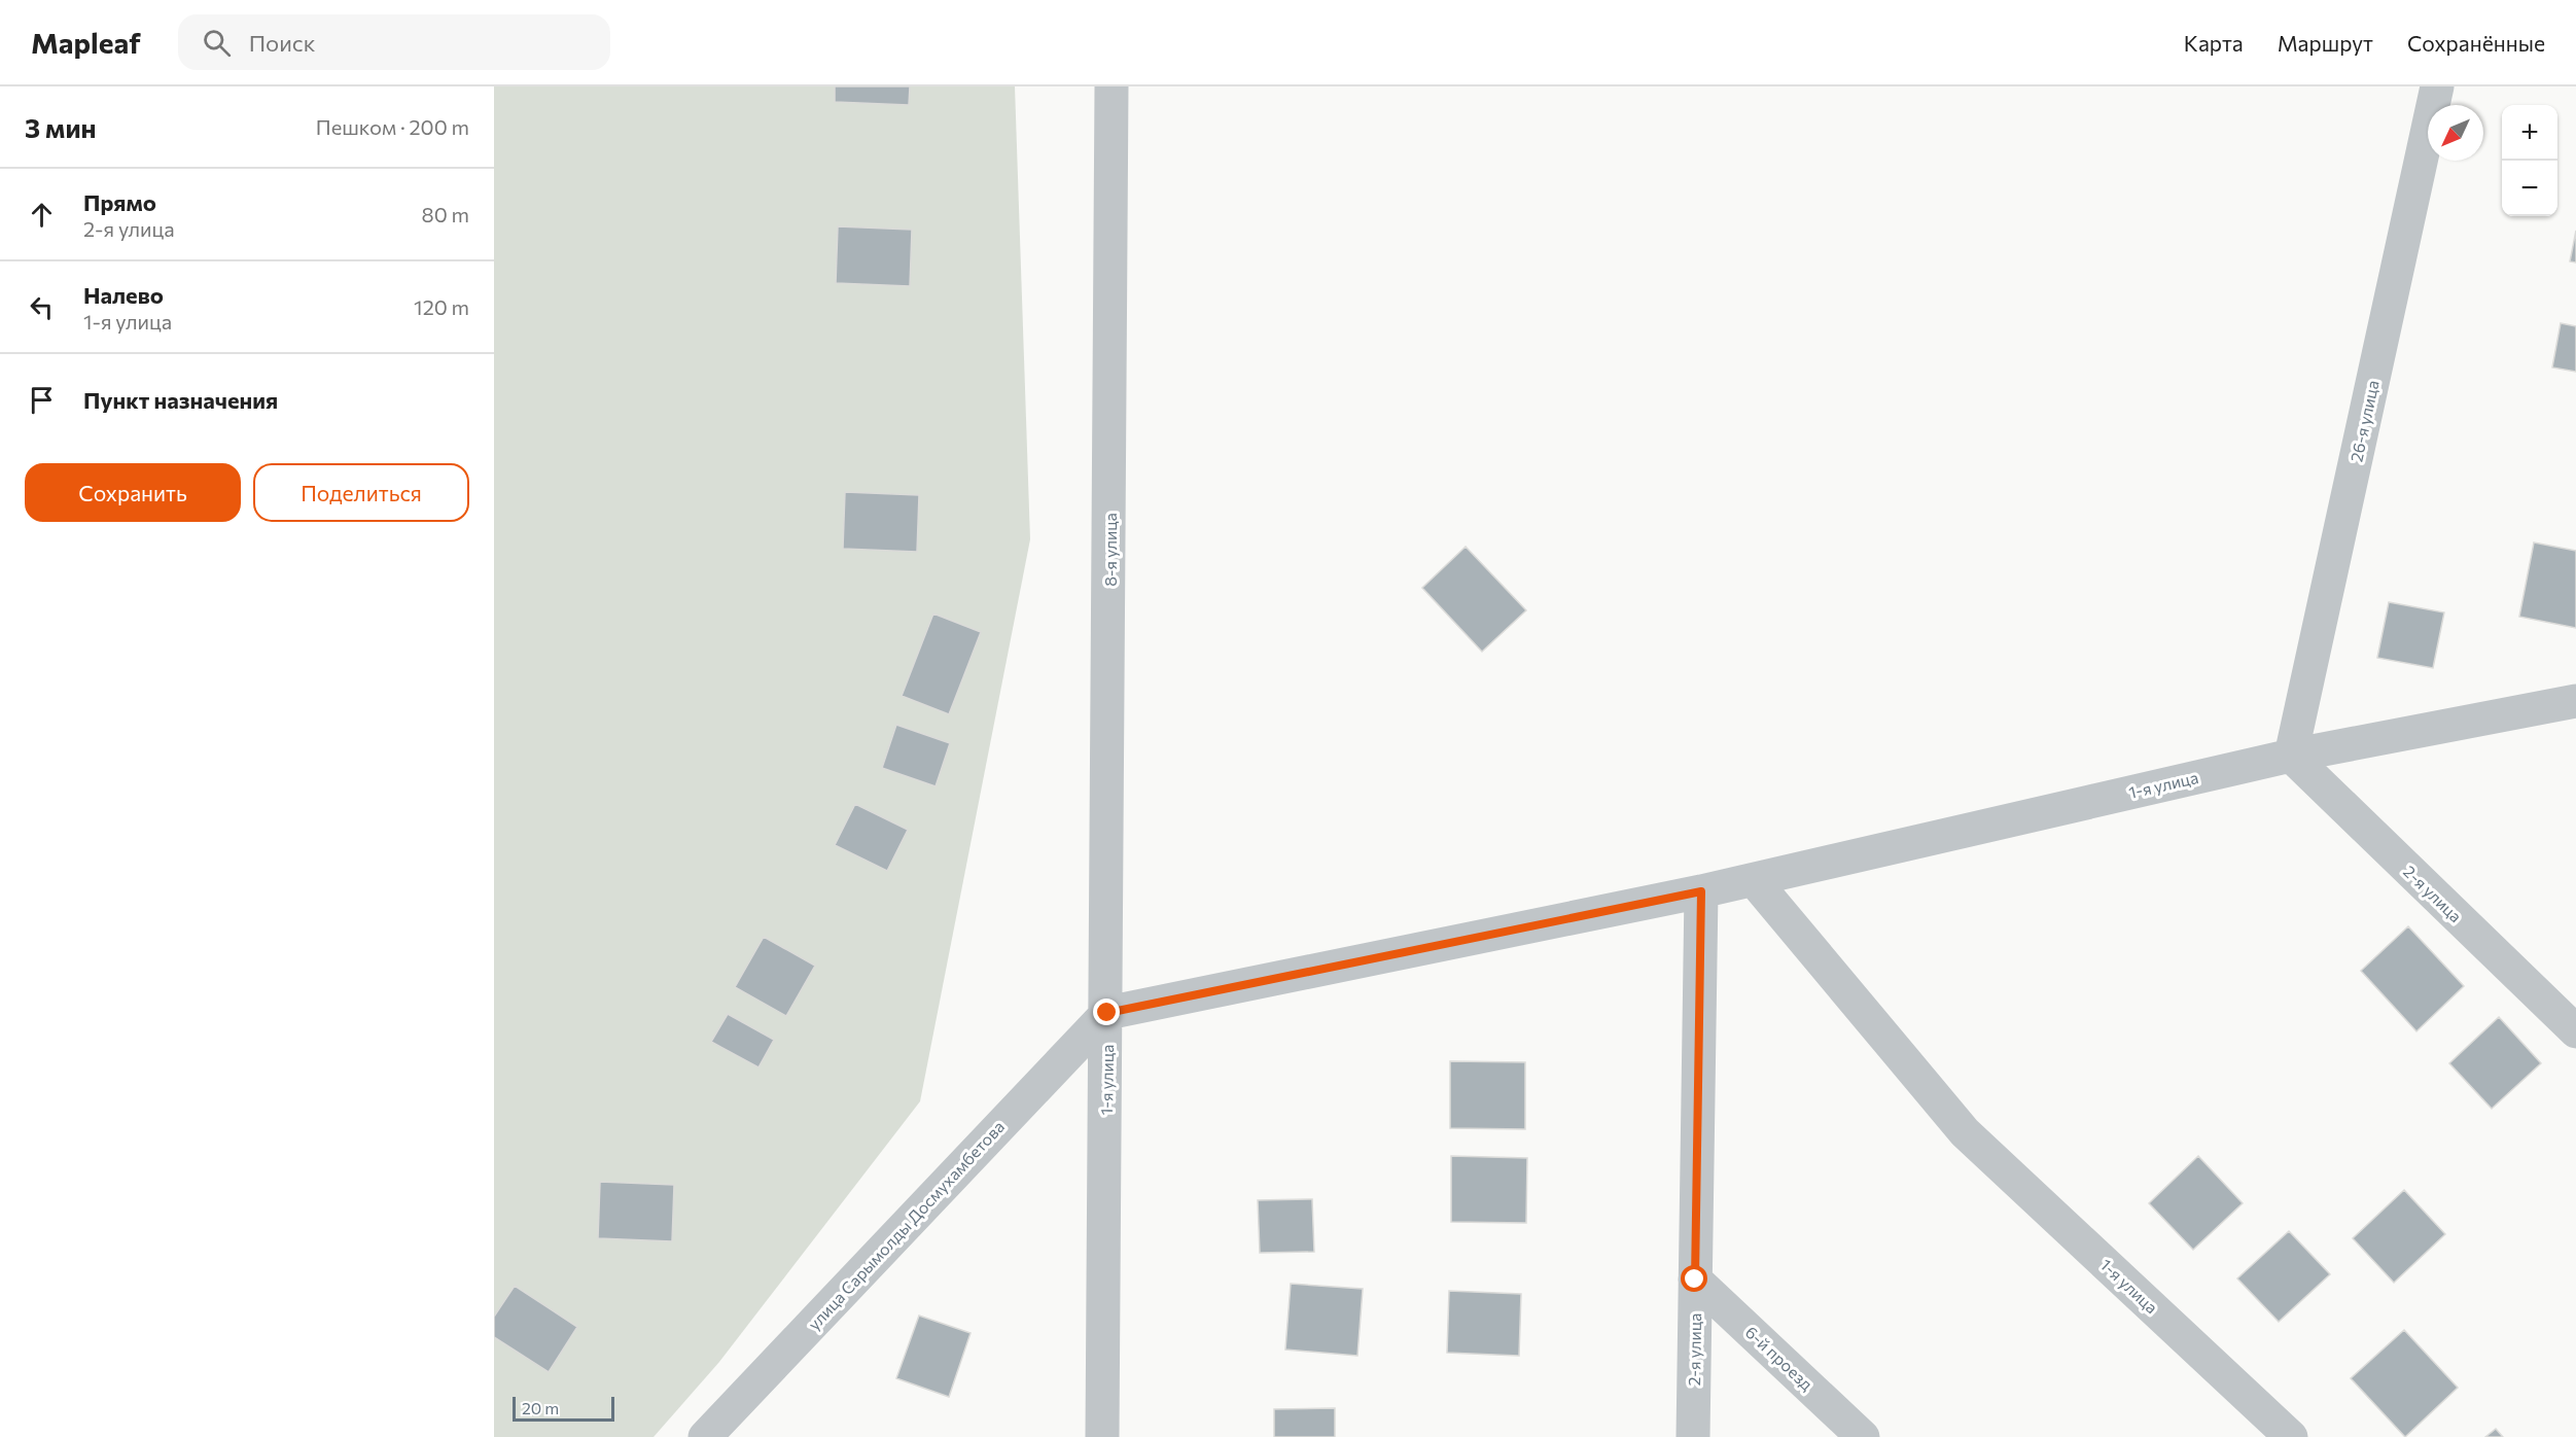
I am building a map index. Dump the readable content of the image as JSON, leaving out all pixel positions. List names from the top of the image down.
{
  "streets": {
    "street": [
      "26-я улица",
      "8-я улица",
      "1-я улица",
      "2-я улица",
      "улица Сарымолды Досмухамбетова",
      "6-й проезд"
    ]
  },
  "crossings": [
    ["26-я улица", "1-я улица"],
    ["26-я улица", "2-я улица"],
    ["8-я улица", "1-я улица"],
    ["8-я улица", "улица Сарымолды Досмухамбетова"],
    ["1-я улица", "2-я улица"],
    ["1-я улица", "улица Сарымолды Досмухамбетова"],
    ["2-я улица", "6-й проезд"]
  ],
  "scale_bar": "20 m",
  "north": "bottom left",
  "page": {
    "header": "Mapleaf",
    "search": "Поиск",
    "nav": ["Карта", "Маршрут", "Сохранённые"],
    "heading": ["3 мин", "Пешком · 200 m"],
    "map_buttons": ["+", "−"],
    "list": [
      ["Прямо", "2-я улица", "80 m"],
      ["Налево", "1-я улица", "120 m"],
      "Пункт назначения"
    ],
    "buttons": ["Сохранить", "Поделиться"],
    "scale": "20 m"
  }
}
